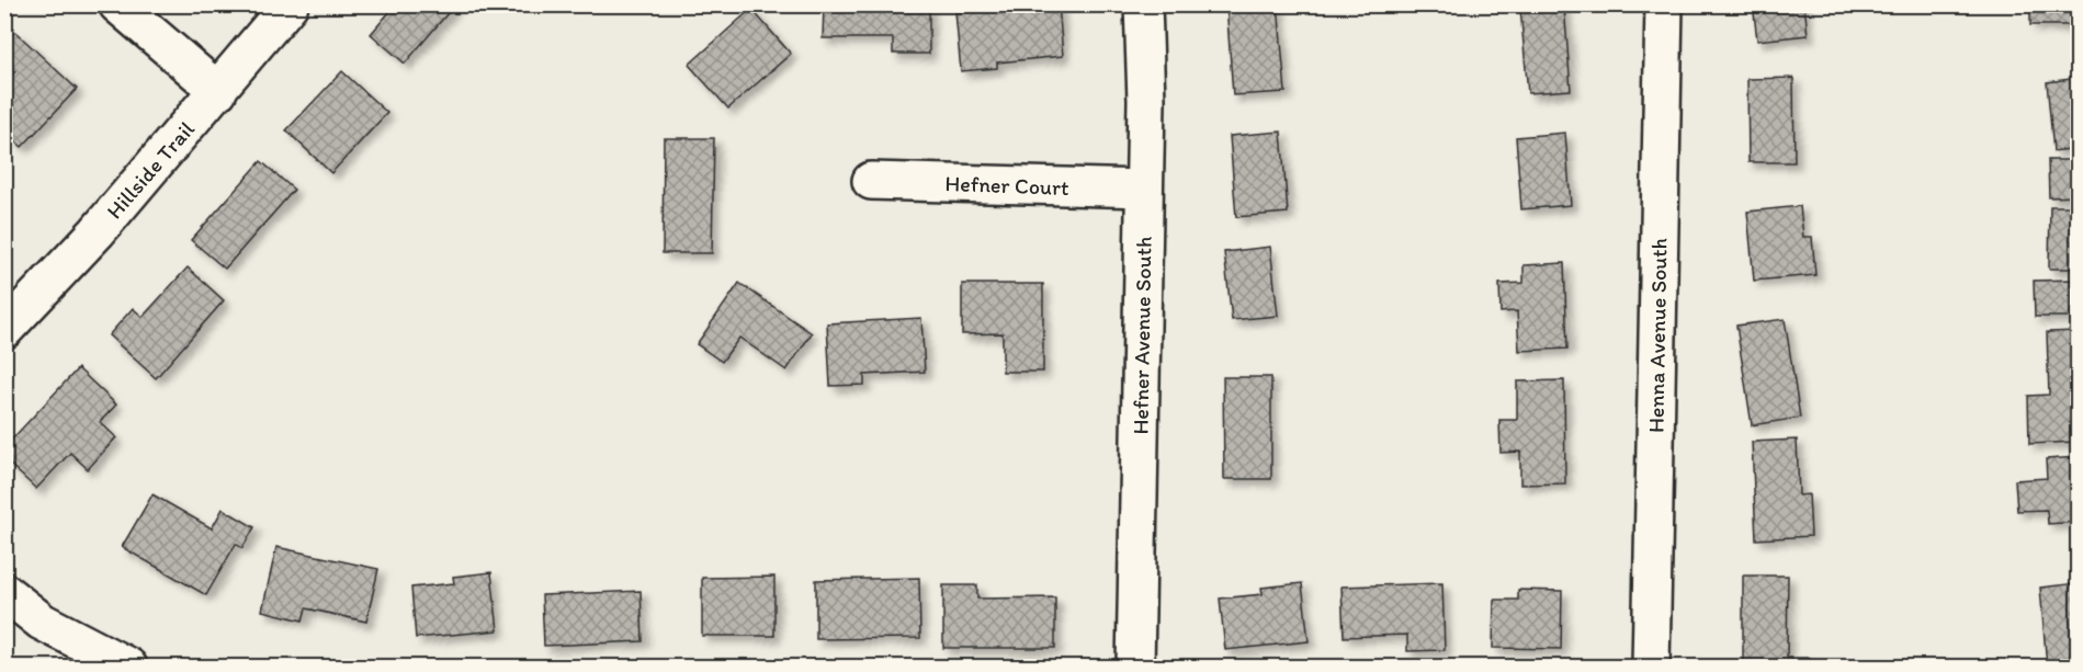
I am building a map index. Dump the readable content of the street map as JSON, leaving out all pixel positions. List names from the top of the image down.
{
  "streets": {
    "street": [
      "Hillside Trail",
      "Hefner Court",
      "Hefner Avenue South",
      "Henna Avenue South"
    ]
  },
  "crossings": [
    ["Hefner Court", "Hefner Avenue South"]
  ]
}
